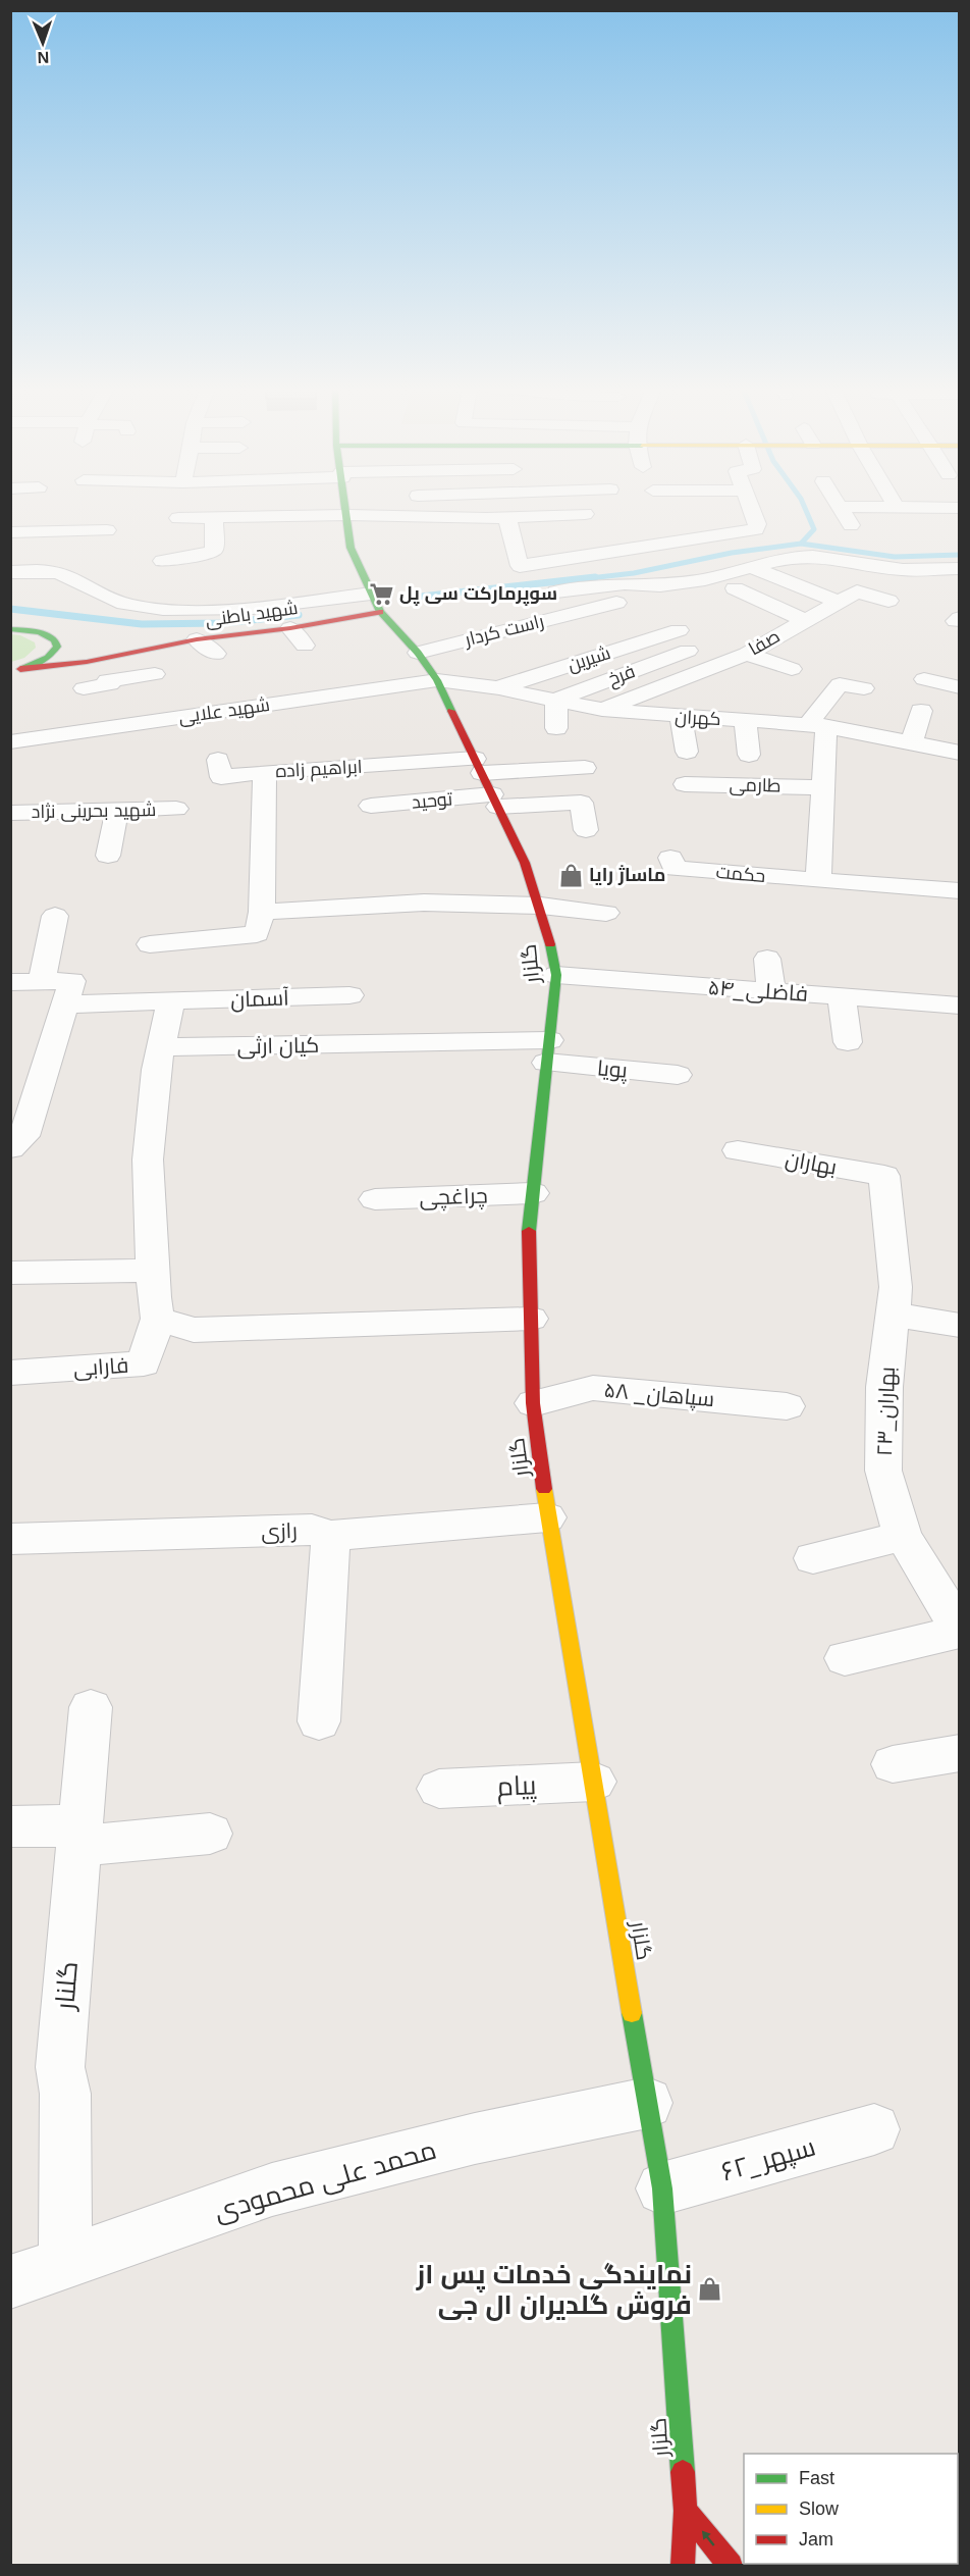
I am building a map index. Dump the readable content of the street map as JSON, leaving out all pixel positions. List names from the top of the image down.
{
  "streets": {
    "main road": ["شهید باطنی", "گلزار"],
    "street": [
      "راست کردار",
      "صفا",
      "شیرین",
      "فرخ",
      "شهید علایی",
      "کهران",
      "ابراهیم زاده",
      "طارمی",
      "توحید",
      "شهید بحرینی نژاد",
      "حکمت",
      "۵۴_فاضلی",
      "آسمان",
      "کیان ارثی",
      "پویا",
      "بهاران",
      "چراغچی",
      "فارابی",
      "۵۸ _سپاهان",
      "۲۳_بهاران",
      "رازی",
      "پیام",
      "گلنار",
      "۶۲_سپهر",
      "محمد علی محمودی"
    ]
  },
  "crossings": [
    ["شهید باطنی", "گلزار"],
    ["راست کردار", "گلزار"],
    ["صفا", "کهران"],
    ["شیرین", "کهران"],
    ["فرخ", "کهران"],
    ["شهید علایی", "کهران"],
    ["شهید علایی", "گلزار"],
    ["کهران", "گلزار"],
    ["ابراهیم زاده", "گلزار"],
    ["توحید", "گلزار"],
    ["گلزار", "۵۴_فاضلی"],
    ["گلزار", "کیان ارثی"],
    ["گلزار", "پویا"],
    ["گلزار", "چراغچی"],
    ["گلزار", "۵۸ _سپاهان"],
    ["گلزار", "رازی"],
    ["گلزار", "پیام"],
    ["گلزار", "۶۲_سپهر"],
    ["گلزار", "محمد علی محمودی"],
    ["کیان ارثی", "پویا"],
    ["بهاران", "۲۳_بهاران"],
    ["گلنار", "محمد علی محمودی"]
  ],
  "places": {
    "supermarket": ["سوپرمارکت سی پل"],
    "shop": ["ماساژ رایا", "نمایندگی خدمات پس از فروش گلدیران ال جی"]
  },
  "legend": ["Fast", "Slow", "Jam"],
  "north": "bottom"
}
